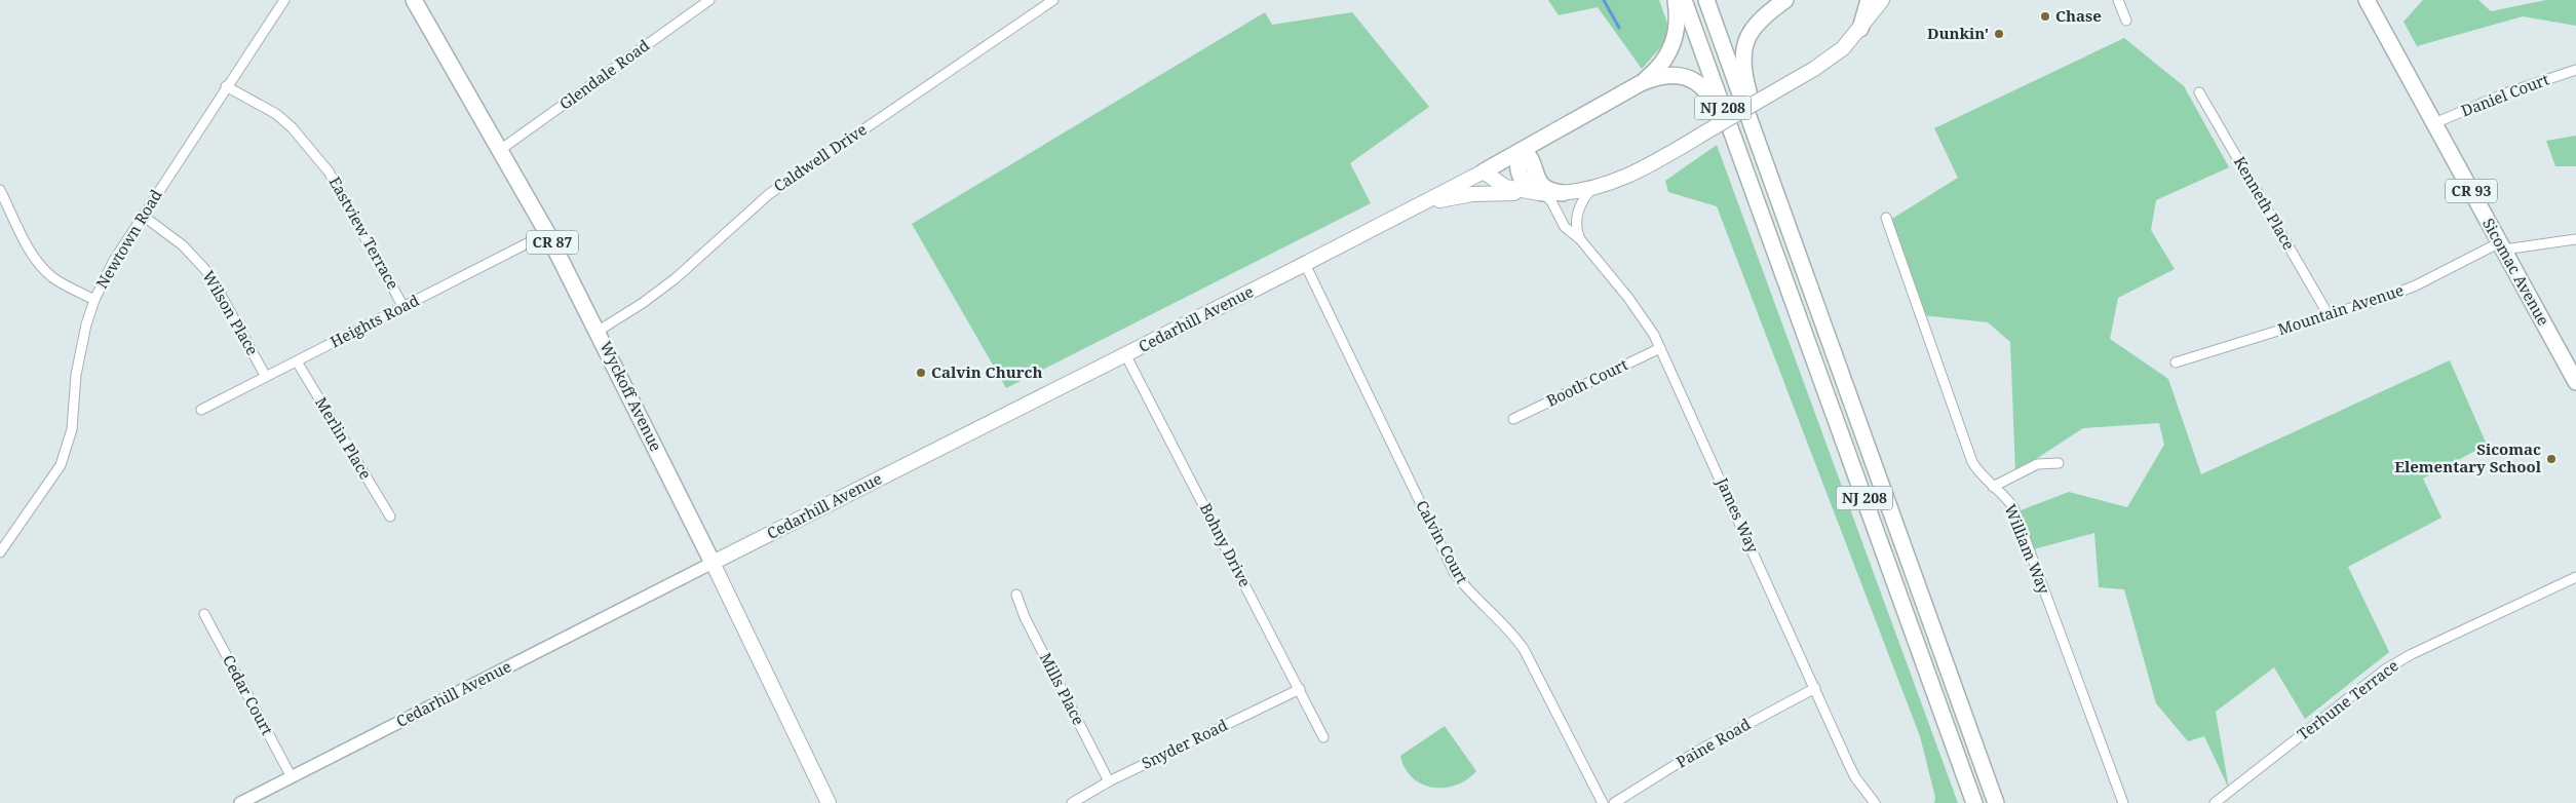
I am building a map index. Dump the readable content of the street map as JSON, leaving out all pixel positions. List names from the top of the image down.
{
  "streets": {
    "main road": [
      "NJ 208",
      "CR 93",
      "CR 87",
      "Sicomac Avenue",
      "Cedarhill Avenue",
      "Wyckoff Avenue"
    ],
    "street": [
      "Glendale Road",
      "Daniel Court",
      "Caldwell Drive",
      "Kenneth Place",
      "Eastview Terrace",
      "Newtown Road",
      "Mountain Avenue",
      "Wilson Place",
      "Heights Road",
      "Booth Court",
      "Merlin Place",
      "James Way",
      "Calvin Court",
      "Bohny Drive",
      "William Way",
      "Mills Place",
      "Cedar Court",
      "Terhune Terrace",
      "Paine Road",
      "Snyder Road"
    ]
  },
  "crossings": [
    ["Glendale Road", "Wyckoff Avenue"],
    ["Daniel Court", "Sicomac Avenue"],
    ["Caldwell Drive", "Wyckoff Avenue"],
    ["Kenneth Place", "Mountain Avenue"],
    ["Eastview Terrace", "Newtown Road"],
    ["Eastview Terrace", "Heights Road"],
    ["Newtown Road", "Wilson Place"],
    ["Sicomac Avenue", "Mountain Avenue"],
    ["Wilson Place", "Heights Road"],
    ["Cedarhill Avenue", "Wyckoff Avenue"],
    ["Cedarhill Avenue", "James Way"],
    ["Cedarhill Avenue", "Calvin Court"],
    ["Cedarhill Avenue", "Bohny Drive"],
    ["Cedarhill Avenue", "Cedar Court"],
    ["Heights Road", "Wyckoff Avenue"],
    ["Heights Road", "Merlin Place"],
    ["Booth Court", "James Way"],
    ["James Way", "Paine Road"],
    ["Bohny Drive", "Snyder Road"],
    ["Mills Place", "Snyder Road"]
  ],
  "places": [
    "Chase",
    "Dunkin'",
    "Calvin Church",
    "Sicomac Elementary School"
  ]
}
